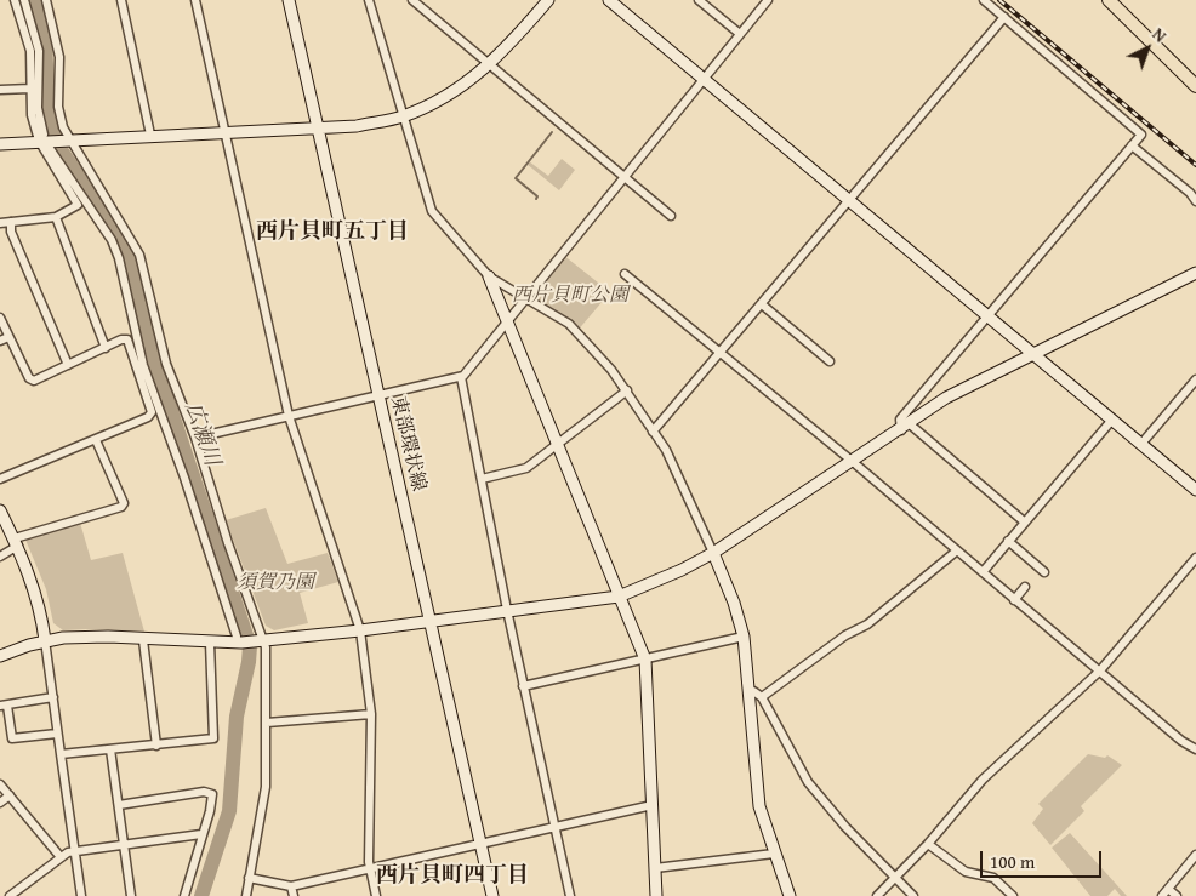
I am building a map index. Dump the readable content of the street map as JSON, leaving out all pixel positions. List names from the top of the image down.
{
  "streets": {
    "street": ["東部環状線"]
  },
  "districts": ["西片貝町五丁目", "西片貝町四丁目"],
  "water": ["広瀬川"],
  "parks": ["西片貝町公園", "須賀乃園"],
  "scale_bar": "100 m",
  "north": "top right"
}
